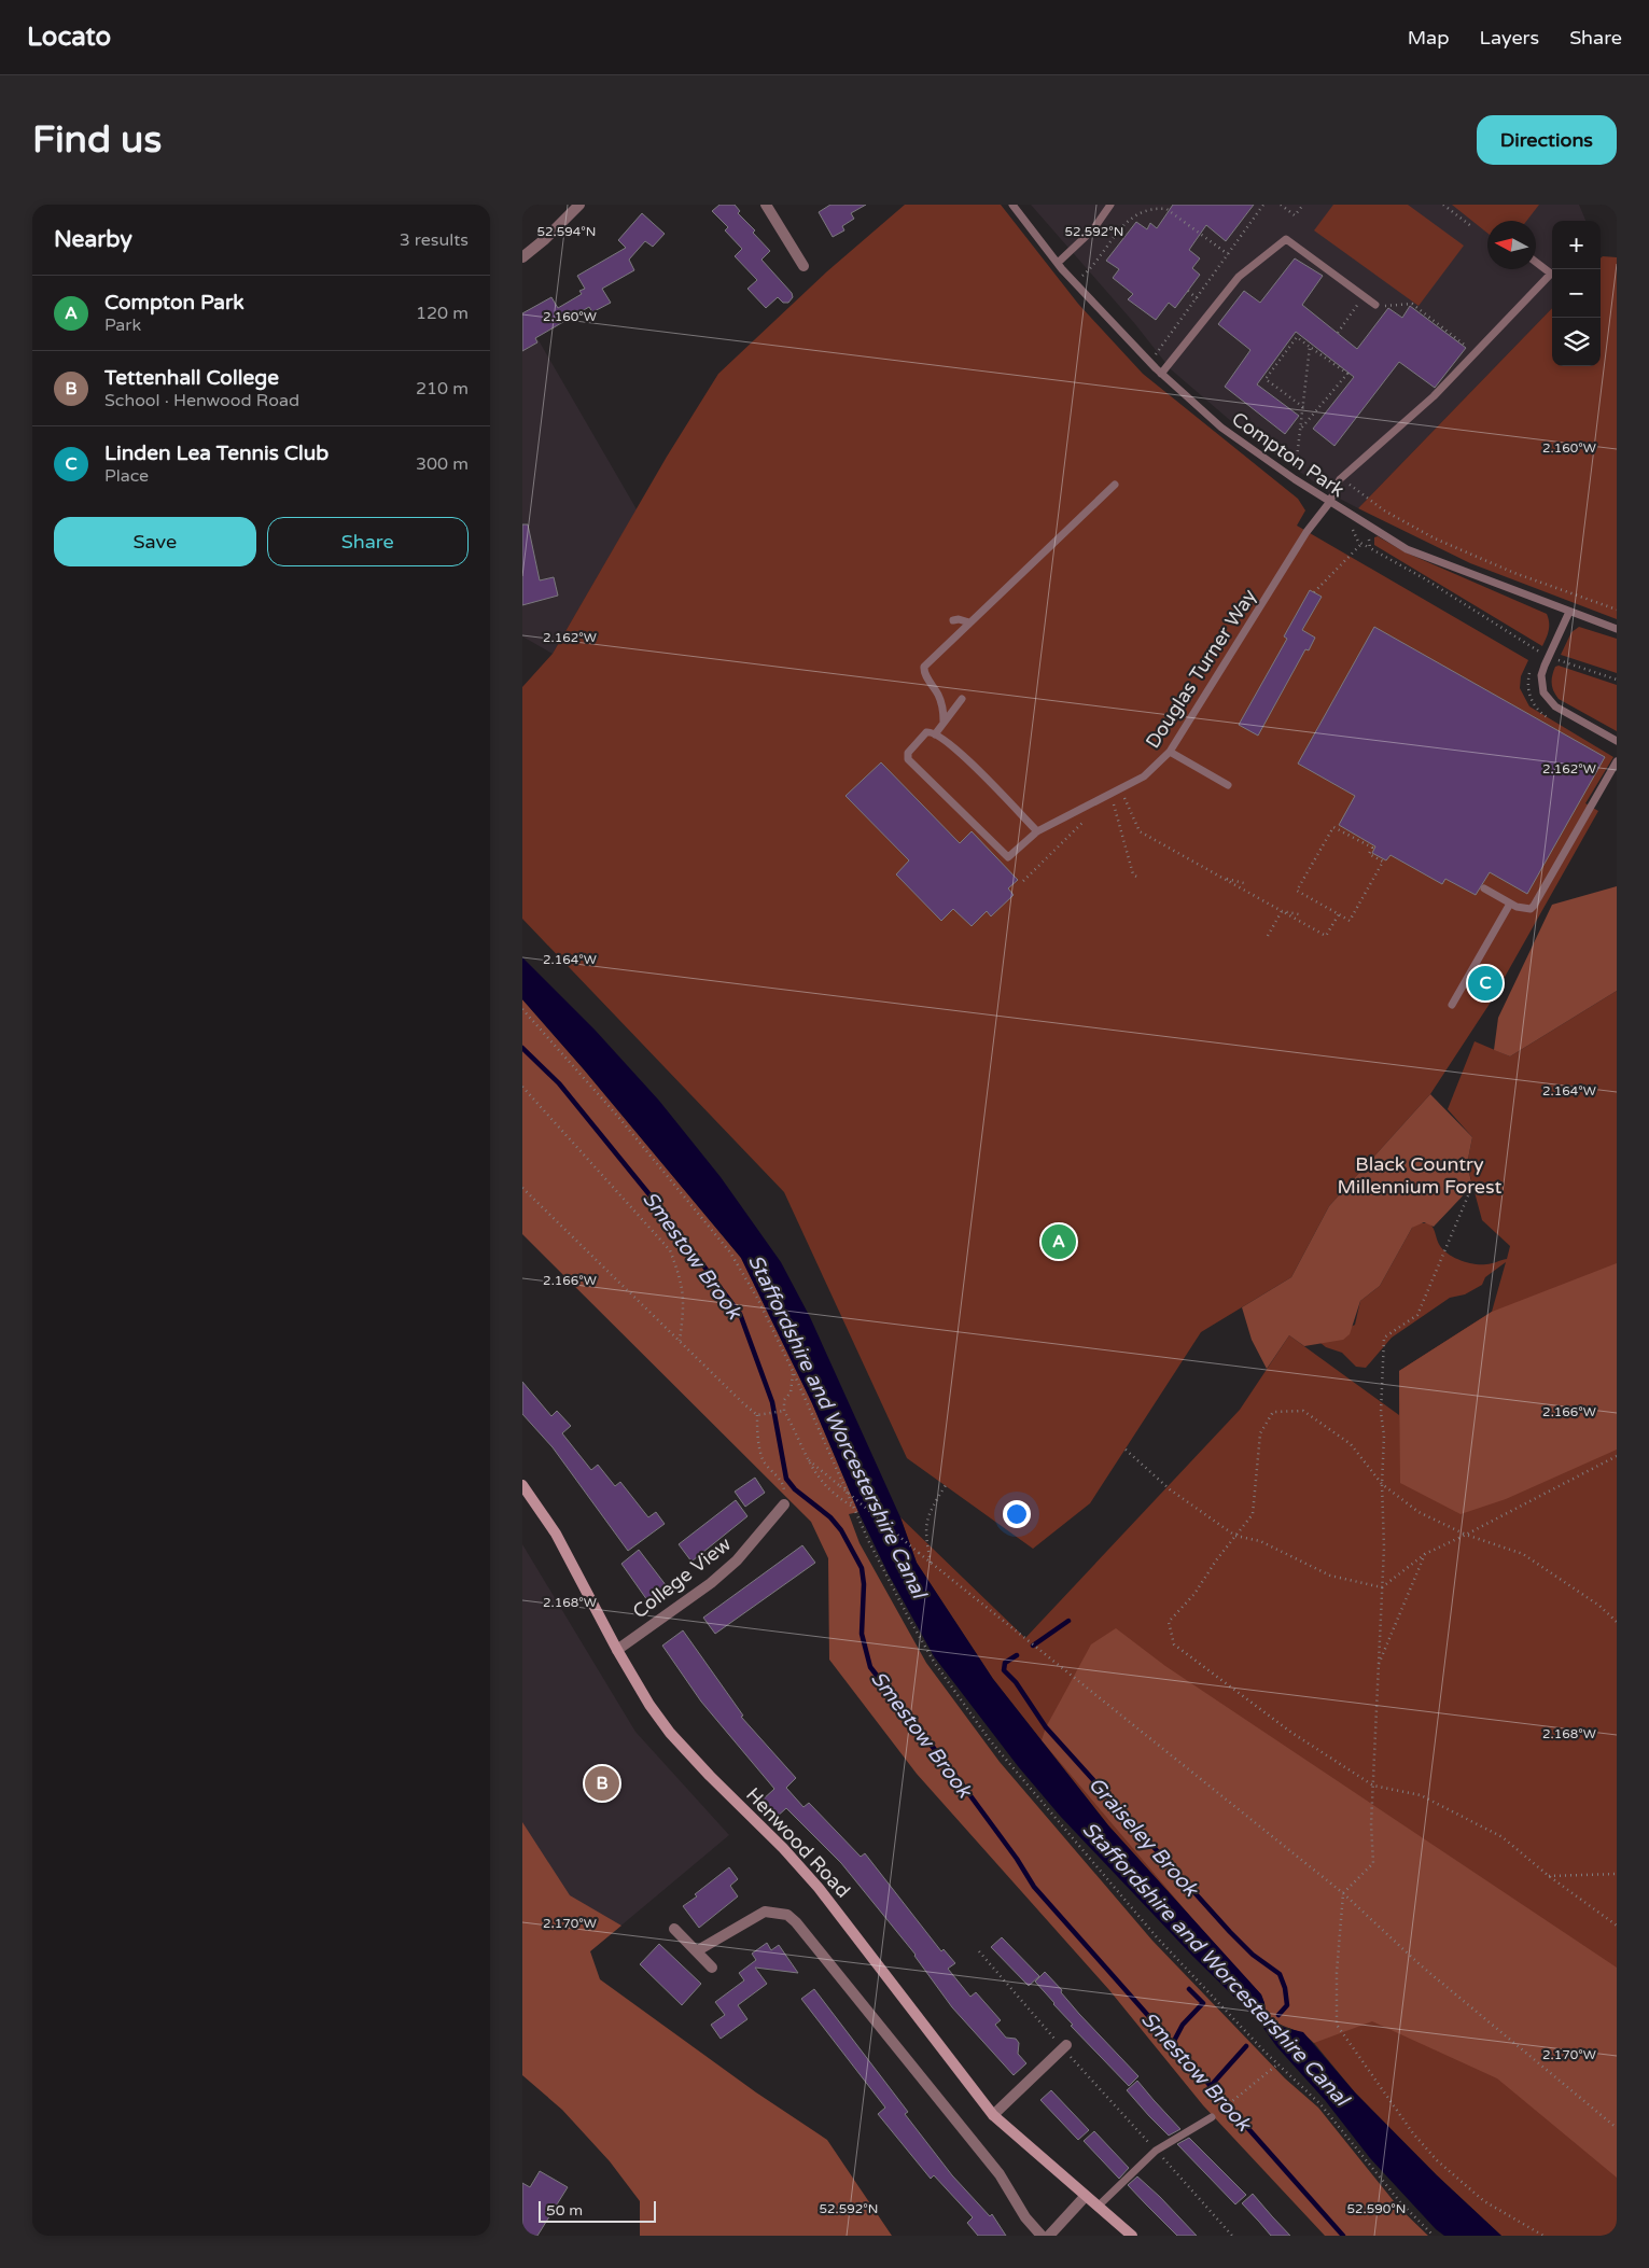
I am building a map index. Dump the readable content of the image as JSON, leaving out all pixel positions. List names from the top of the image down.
{
  "streets": {
    "main road": ["Henwood Road"],
    "street": ["College View"],
    "lane": ["Compton Park", "Douglas Turner Way"]
  },
  "crossings": [
    ["Compton Park", "Douglas Turner Way"],
    ["College View", "Henwood Road"]
  ],
  "water": ["Smestow Brook", "Staffordshire and Worcestershire Canal", "Graiseley Brook"],
  "parks": ["Black Country Millennium Forest"],
  "scale_bar": "50 m",
  "north": "left",
  "page": {
    "header": "Locato",
    "nav": ["Map", "Layers", "Share"],
    "buttons": [
      "Directions",
      ["Save", "Share"]
    ],
    "title": "Find us",
    "heading": ["Nearby", "3 results"],
    "map_buttons": ["+", "−"],
    "list": [
      {
        "mark": "A",
        "name": "Compton Park",
        "note": "Park",
        "value": "120 m"
      },
      {
        "mark": "B",
        "name": "Tettenhall College",
        "note": "School · Henwood Road",
        "value": "210 m"
      },
      {
        "mark": "C",
        "name": "Linden Lea Tennis Club",
        "note": "Place",
        "value": "300 m"
      }
    ],
    "pins": ["C", "A", "B"],
    "scale": "50 m"
  },
  "coordinates": [
    "52.594°N",
    "52.592°N",
    "2.160°W",
    "2.162°W",
    "2.164°W",
    "2.166°W",
    "2.168°W",
    "2.170°W",
    "52.590°N"
  ]
}
